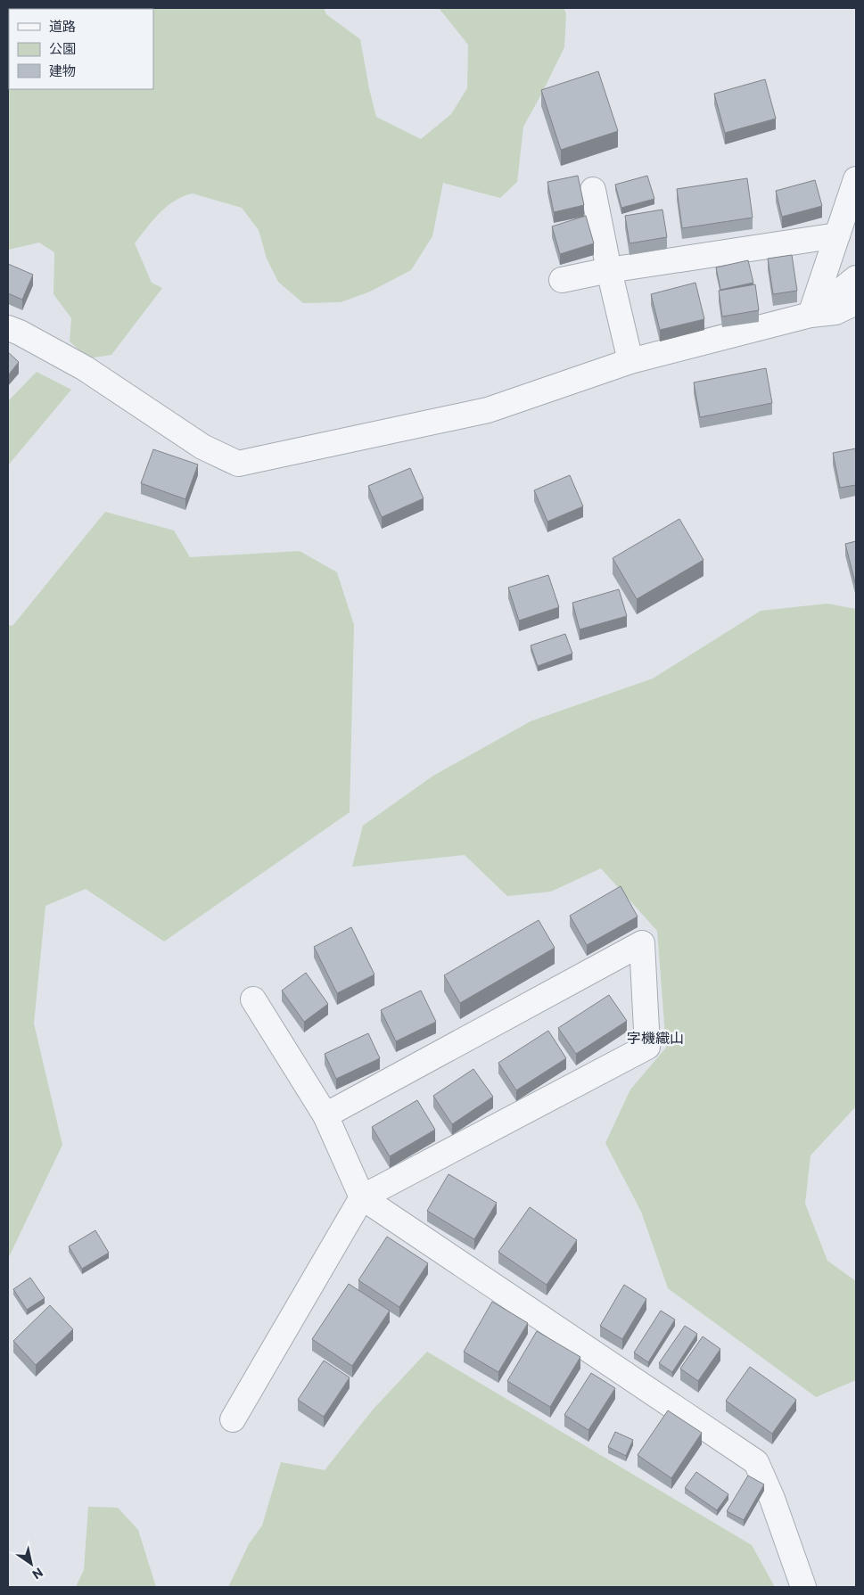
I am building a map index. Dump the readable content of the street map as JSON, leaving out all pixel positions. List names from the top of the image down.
{
  "districts": ["字機織山"],
  "legend": ["道路", "公園", "建物"],
  "north": "bottom right"
}
